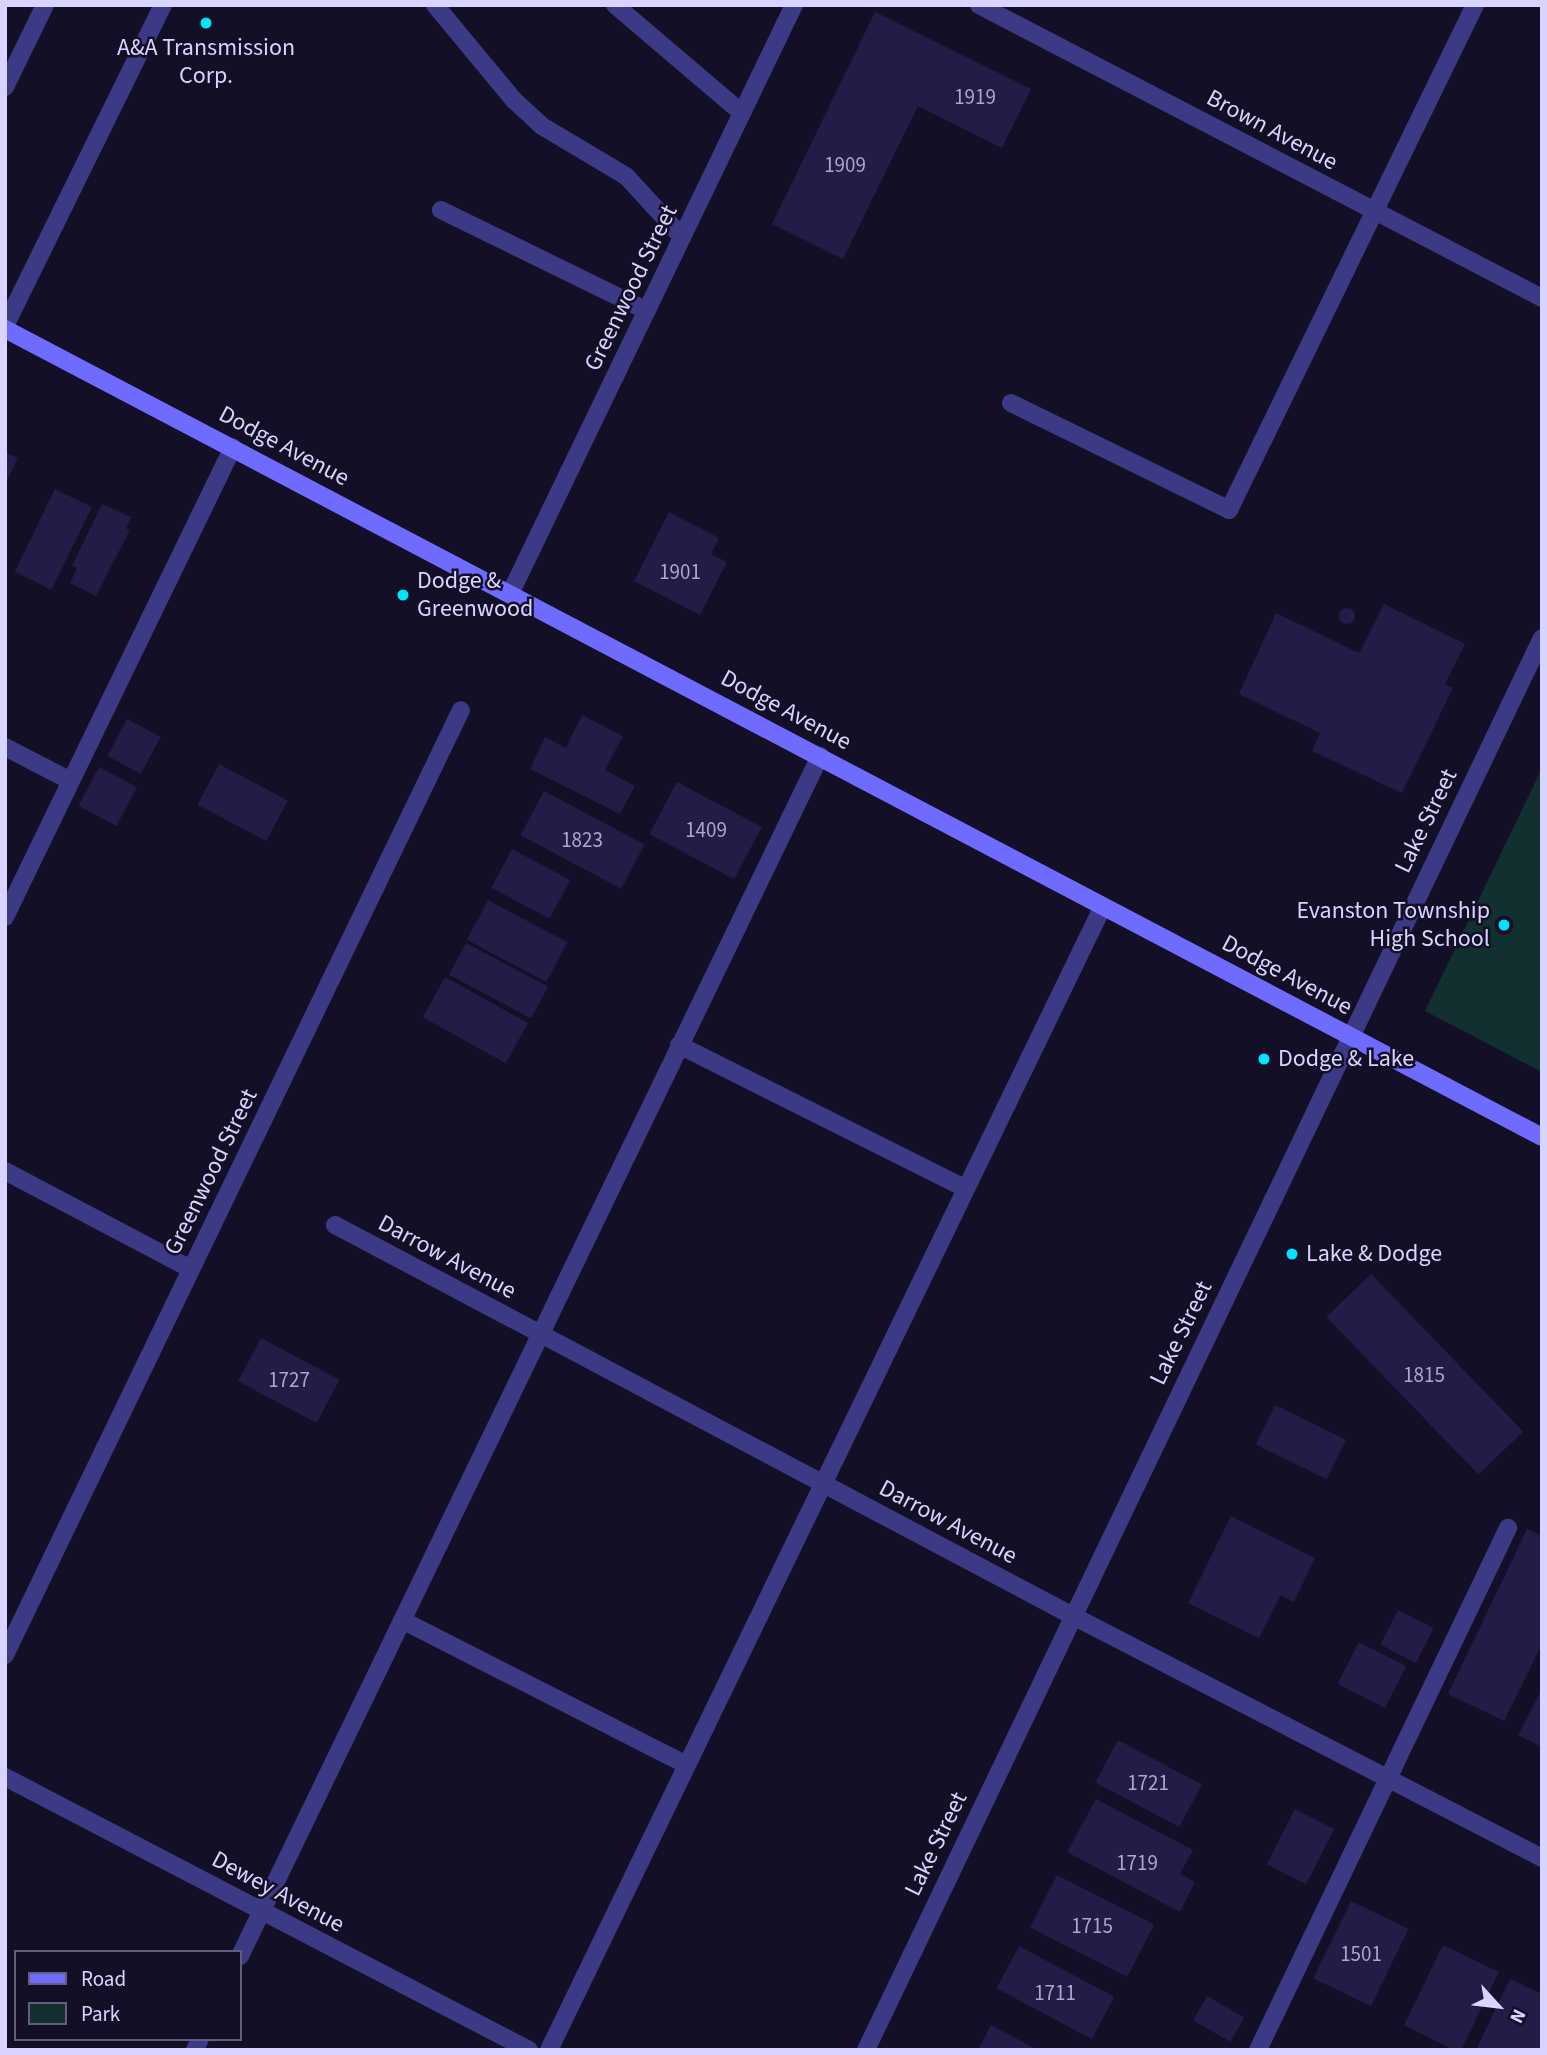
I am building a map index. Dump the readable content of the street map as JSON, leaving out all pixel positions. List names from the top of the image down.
{
  "streets": {
    "main road": ["Dodge Avenue"],
    "street": [
      "Brown Avenue",
      "Greenwood Street",
      "Lake Street",
      "Darrow Avenue",
      "Dewey Avenue"
    ]
  },
  "crossings": [
    ["Greenwood Street", "Dodge Avenue"],
    ["Dodge Avenue", "Lake Street"],
    ["Lake Street", "Darrow Avenue"]
  ],
  "places": [
    "A&A Transmission Corp.",
    "Dodge & Greenwood",
    "Evanston Township High School",
    "Dodge & Lake",
    "Lake & Dodge"
  ],
  "house_numbers": [
    "1919",
    "1909",
    "1901",
    "1409",
    "1823",
    "1815",
    "1727",
    "1721",
    "1719",
    "1715",
    "1501",
    "1711"
  ],
  "legend": ["Road", "Park"],
  "north": "bottom right"
}
